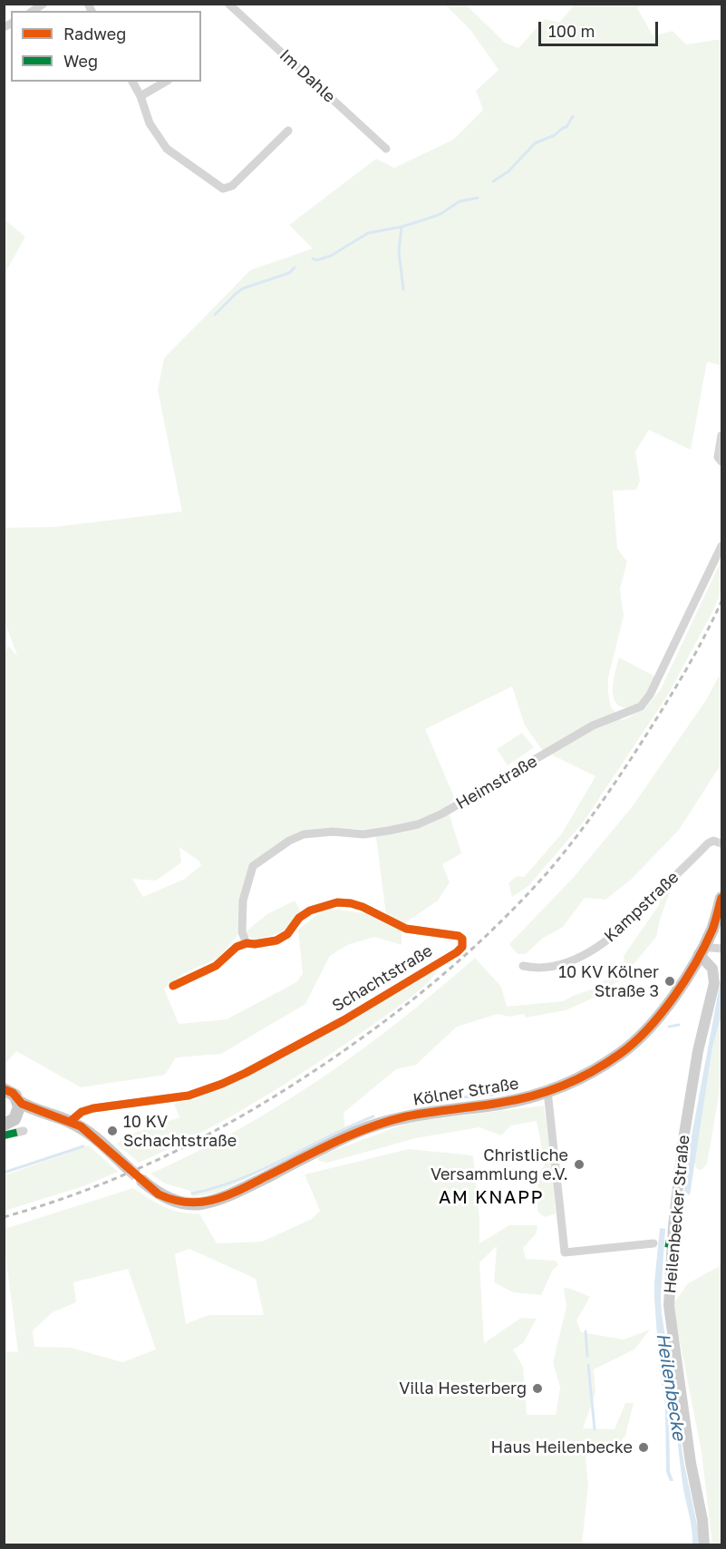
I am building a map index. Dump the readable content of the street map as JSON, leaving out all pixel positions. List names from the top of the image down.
{
  "streets": {
    "main road": ["Kölner Straße", "Heilenbecker Straße"],
    "street": [
      "Im Dahle",
      "Heimstraße",
      "Kampstraße",
      "Schachtstraße"
    ]
  },
  "crossings": [
    ["Heimstraße", "Schachtstraße"],
    ["Kölner Straße", "Heilenbecker Straße"]
  ],
  "districts": ["AM KNAPP"],
  "water": ["Heilenbecke"],
  "places": [
    "10 KV Kölner Straße 3",
    "10 KV Schachtstraße",
    "Christliche Versammlung e.V.",
    "Villa Hesterberg",
    "Haus Heilenbecke"
  ],
  "legend": ["Radweg", "Weg"],
  "scale_bar": "100 m"
}
